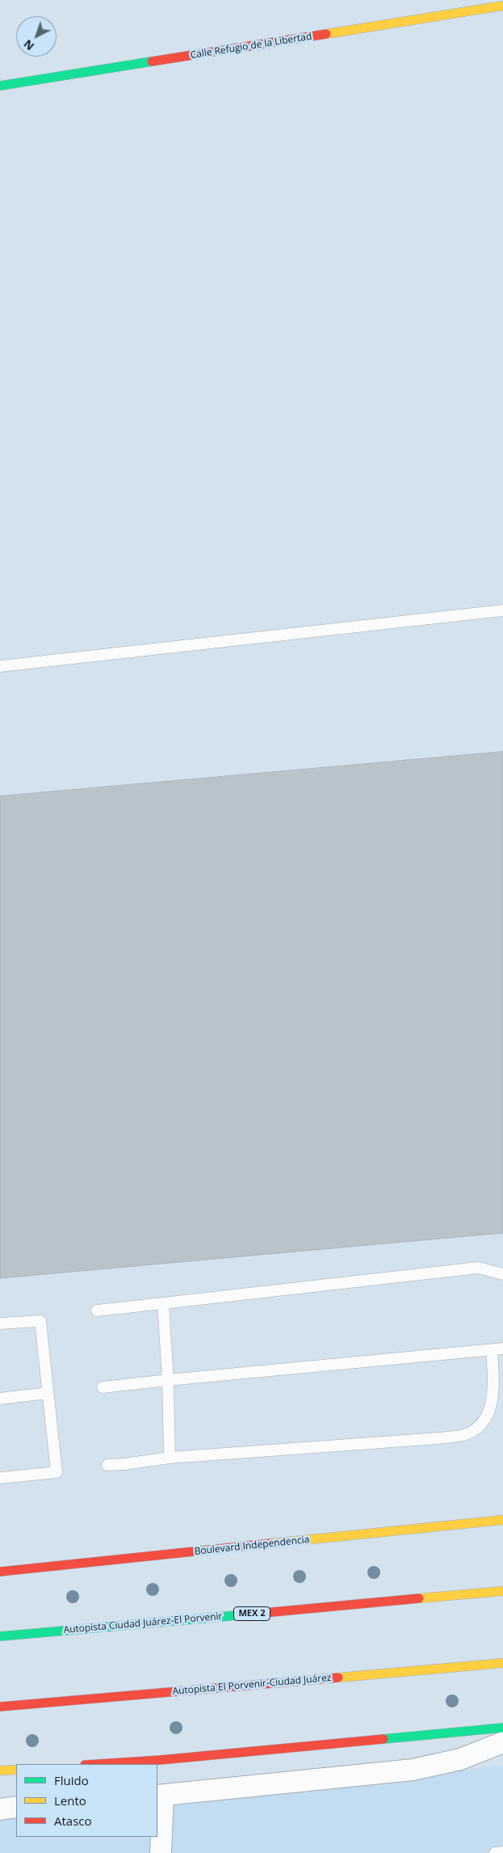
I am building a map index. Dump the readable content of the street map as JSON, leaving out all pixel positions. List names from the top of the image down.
{
  "streets": {
    "main road": [
      "Calle Refugio de la Libertad",
      "Boulevard Independencia",
      "MEX 2",
      "Autopista Ciudad Juárez-El Porvenir",
      "Autopista El Porvenir-Ciudad Juárez"
    ]
  },
  "legend": ["Fluido", "Lento", "Atasco"],
  "north": "bottom left"
}
